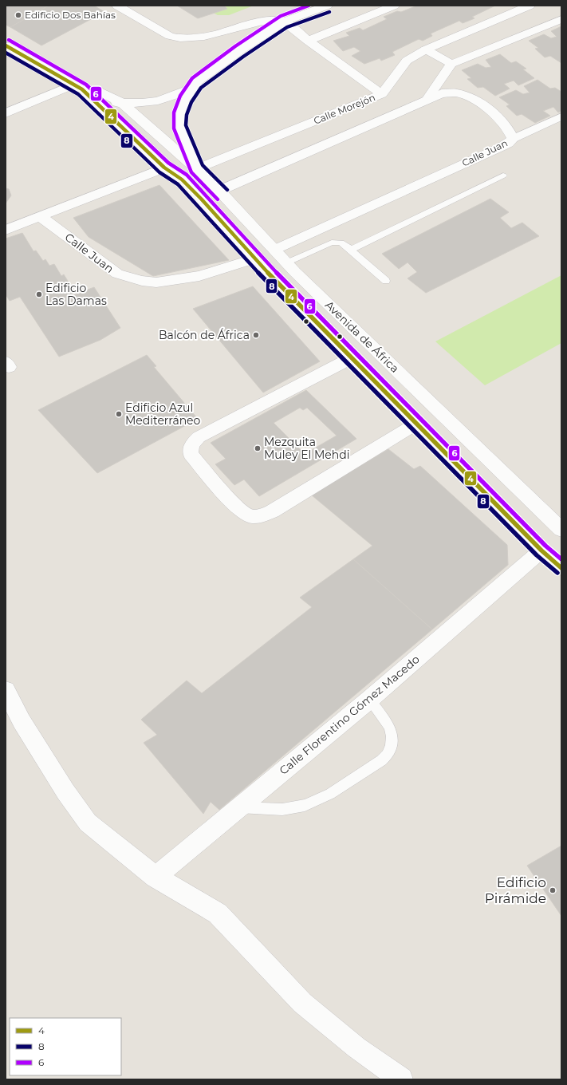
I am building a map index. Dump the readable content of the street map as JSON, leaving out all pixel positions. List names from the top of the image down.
{
  "streets": {
    "street": [
      "Calle Morejón",
      "Calle Juan",
      "Avenida de África",
      "Calle Florentino Gómez Macedo"
    ]
  },
  "crossings": [
    ["Calle Morejón", "Avenida de África"],
    ["Calle Juan", "Avenida de África"],
    ["Avenida de África", "Calle Florentino Gómez Macedo"]
  ],
  "places": [
    "Edificio Dos Bahías",
    "Edificio Las Damas",
    "Balcón de África",
    "Edificio Azul Mediterráneo",
    "Mezquita Muley El Mehdi",
    "Edificio Pirámide"
  ],
  "lines": ["transit line 6", "transit line 8", "transit line 4"],
  "legend": ["4", "8", "6"]
}
